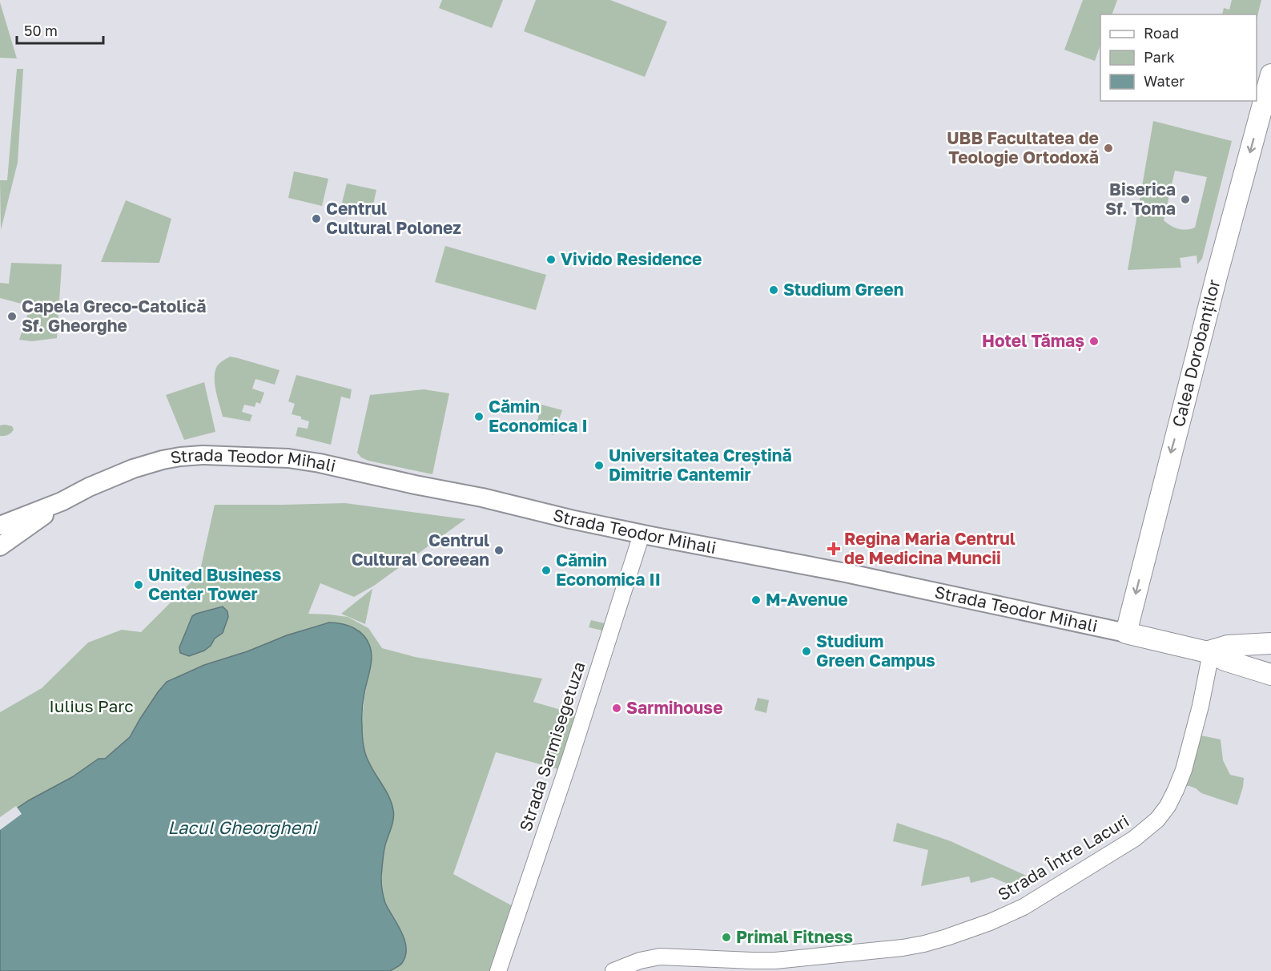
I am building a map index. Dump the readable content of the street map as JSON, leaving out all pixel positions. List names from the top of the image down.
{
  "streets": {
    "main road": ["Calea Dorobanților", "Strada Teodor Mihali"],
    "street": ["Strada Sarmisegetuza", "Strada Între Lacuri"]
  },
  "crossings": [
    ["Calea Dorobanților", "Strada Teodor Mihali"],
    ["Strada Teodor Mihali", "Strada Sarmisegetuza"],
    ["Strada Teodor Mihali", "Strada Între Lacuri"]
  ],
  "one_way": ["Calea Dorobanților"],
  "water": ["Lacul Gheorgheni"],
  "parks": ["Iulius Parc"],
  "places": {
    "other": [
      "UBB Facultatea de Teologie Ortodoxă",
      "Biserica Sf. Toma",
      "Centrul Cultural Polonez",
      "Vivido Residence",
      "Studium Green",
      "Capela Greco-Catolică Sf. Gheorghe",
      "Hotel Tămaș",
      "Cămin Economica I",
      "Universitatea Creștină Dimitrie Cantemir",
      "Centrul Cultural Coreean",
      "Cămin Economica II",
      "United Business Center Tower",
      "M-Avenue",
      "Studium Green Campus",
      "Sarmihouse",
      "Primal Fitness"
    ],
    "health": ["Regina Maria Centrul de Medicina Muncii"]
  },
  "legend": ["Road", "Park", "Water"],
  "scale_bar": "50 m"
}
